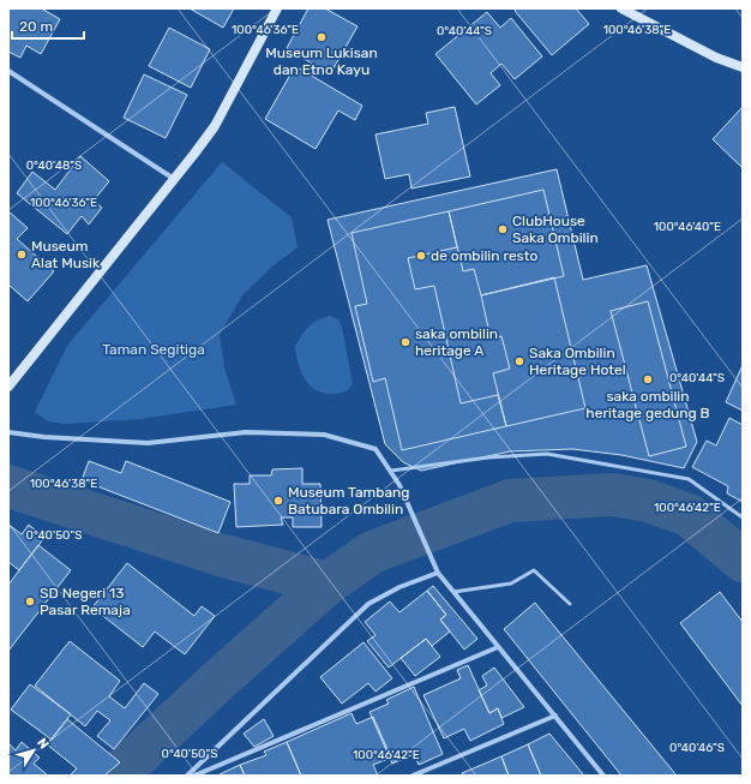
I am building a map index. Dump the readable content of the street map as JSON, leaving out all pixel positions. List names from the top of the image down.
{
  "parks": ["Taman Segitiga"],
  "places": [
    "Museum Lukisan dan Etno Kayu",
    "ClubHouse Saka Ombilin",
    "Museum Alat Musik",
    "de ombilin resto",
    "saka ombilin heritage A",
    "Saka Ombilin Heritage Hotel",
    "saka ombilin heritage gedung B",
    "Museum Tambang Batubara Ombilin",
    "SD Negeri 13 Pasar Remaja"
  ],
  "scale_bar": "20 m",
  "north": "top right",
  "coordinates": [
    "100°46'36\"E",
    "100°46'38\"E",
    "0°40'44\"S",
    "0°40'48\"S",
    "100°46'40\"E",
    "100°46'42\"E",
    "0°40'50\"S",
    "0°40'46\"S"
  ]
}
